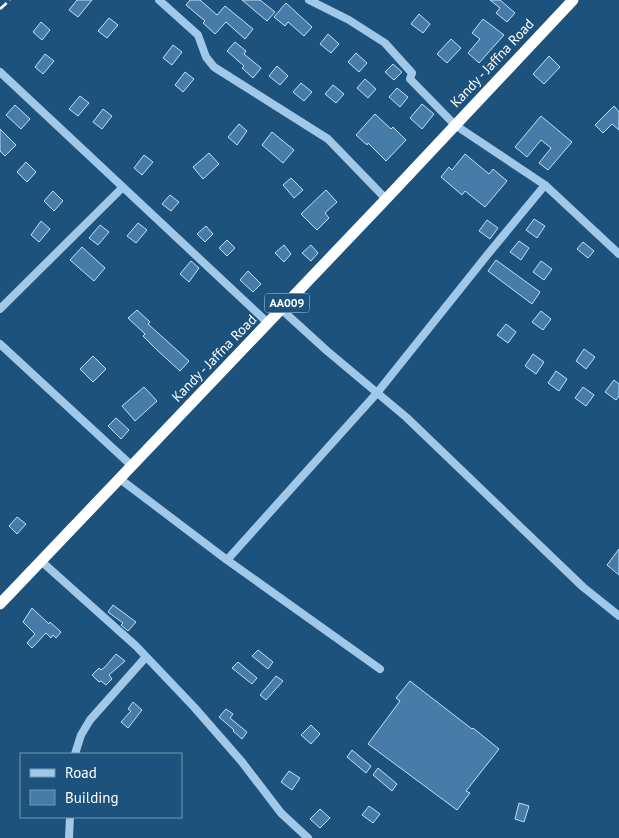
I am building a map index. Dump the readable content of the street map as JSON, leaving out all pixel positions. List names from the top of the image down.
{
  "streets": {
    "highway": ["Kandy - Jaffna Road", "AA009"]
  },
  "legend": ["Road", "Building"]
}
